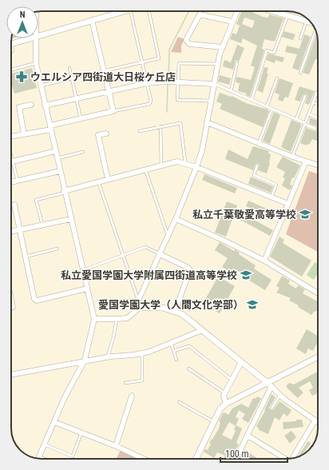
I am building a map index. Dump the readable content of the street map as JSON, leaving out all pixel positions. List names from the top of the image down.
{
  "places": {
    "pharmacy": ["ウエルシア四街道大日桜ケ丘店"],
    "school or university": ["私立千葉敬愛高等学校", "私立愛国学園大学附属四街道高等学校", "愛国学園大学（人間文化学部）"]
  },
  "scale_bar": "100 m",
  "north": "top"
}
